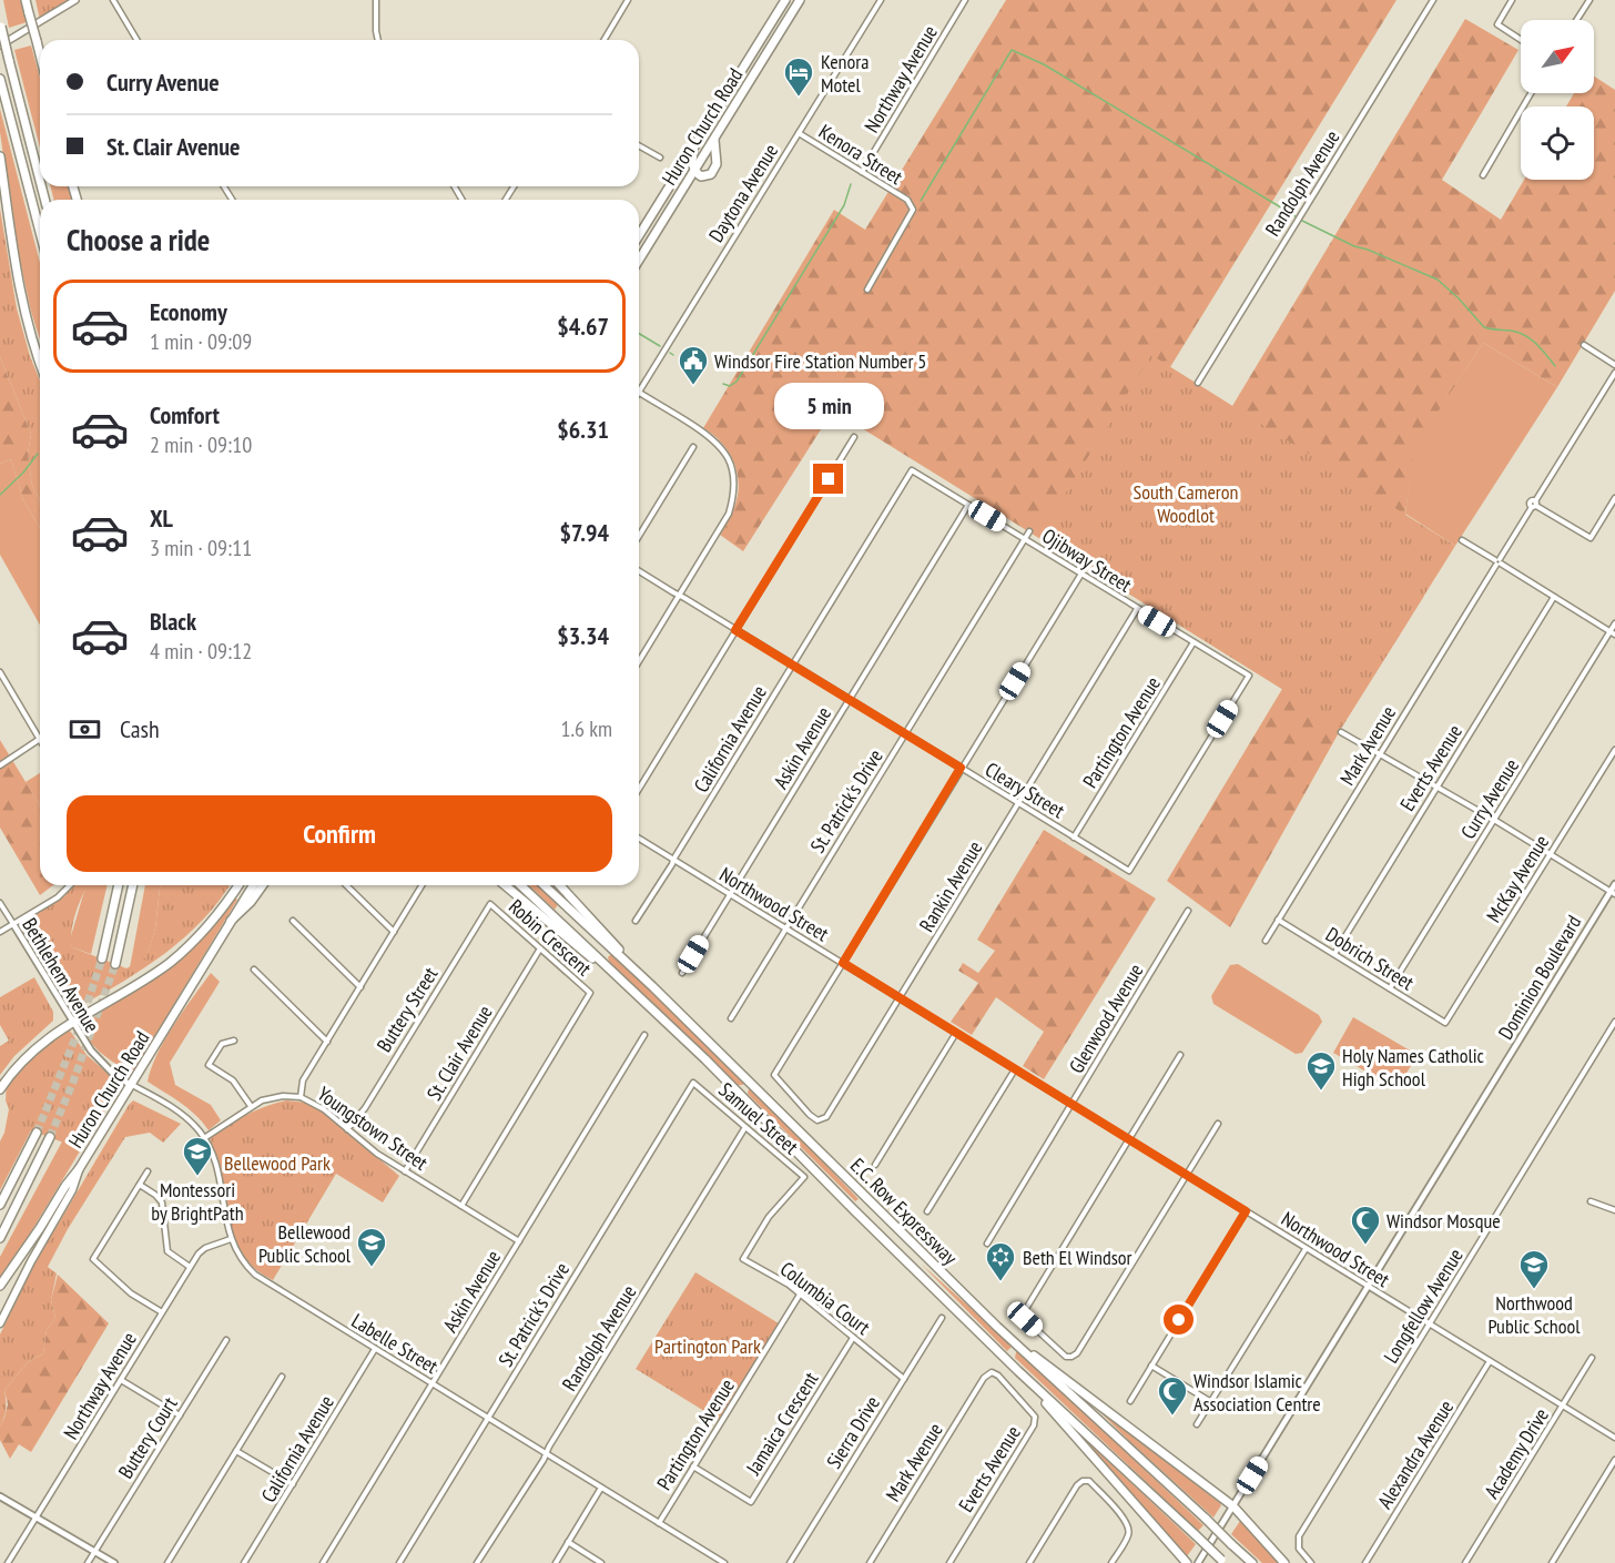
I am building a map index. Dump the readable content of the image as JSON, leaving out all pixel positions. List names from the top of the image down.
{
  "streets": {
    "highway": ["Huron Church Road", "E.C. Row Expressway"],
    "street": [
      "Northway Avenue",
      "Kenora Street",
      "Randolph Avenue",
      "Daytona Avenue",
      "Ojibway Street",
      "Partington Avenue",
      "California Avenue",
      "Mark Avenue",
      "Askin Avenue",
      "Everts Avenue",
      "Cleary Street",
      "Curry Avenue",
      "St. Patrick's Drive",
      "McKay Avenue",
      "Rankin Avenue",
      "Northwood Street",
      "Robin Crescent",
      "Dobrich Street",
      "Bethlehem Avenue",
      "Dominion Boulevard",
      "Buttery Street",
      "Glenwood Avenue",
      "St. Clair Avenue",
      "Samuel Street",
      "Youngstown Street",
      "Columbia Court",
      "Longfellow Avenue",
      "Labelle Street",
      "Jamaica Crescent",
      "Sierra Drive",
      "Buttery Court",
      "Academy Drive",
      "Alexandra Avenue"
    ]
  },
  "crossings": [
    ["Northway Avenue", "Kenora Street"],
    ["Northway Avenue", "Labelle Street"],
    ["Huron Church Road", "Bethlehem Avenue"],
    ["Huron Church Road", "Labelle Street"],
    ["Kenora Street", "Daytona Avenue"],
    ["Randolph Avenue", "Samuel Street"],
    ["Randolph Avenue", "Labelle Street"],
    ["Ojibway Street", "Partington Avenue"],
    ["Ojibway Street", "California Avenue"],
    ["Ojibway Street", "Askin Avenue"],
    ["Ojibway Street", "Cleary Street"],
    ["Ojibway Street", "St. Patrick's Drive"],
    ["Ojibway Street", "Rankin Avenue"],
    ["Partington Avenue", "Cleary Street"],
    ["Partington Avenue", "Columbia Court"],
    ["Partington Avenue", "Labelle Street"],
    ["Partington Avenue", "Jamaica Crescent"],
    ["California Avenue", "Cleary Street"],
    ["California Avenue", "Northwood Street"],
    ["California Avenue", "Labelle Street"],
    ["Mark Avenue", "Everts Avenue"],
    ["Mark Avenue", "Dobrich Street"],
    ["Askin Avenue", "Cleary Street"],
    ["Askin Avenue", "Northwood Street"],
    ["Askin Avenue", "Youngstown Street"],
    ["Askin Avenue", "Labelle Street"],
    ["Everts Avenue", "Dobrich Street"],
    ["Cleary Street", "St. Patrick's Drive"],
    ["Cleary Street", "Rankin Avenue"],
    ["Curry Avenue", "Dobrich Street"],
    ["St. Patrick's Drive", "Northwood Street"],
    ["St. Patrick's Drive", "Samuel Street"],
    ["St. Patrick's Drive", "Labelle Street"],
    ["McKay Avenue", "Dobrich Street"],
    ["Rankin Avenue", "Northwood Street"],
    ["Northwood Street", "Dominion Boulevard"],
    ["Northwood Street", "Glenwood Avenue"],
    ["Northwood Street", "Longfellow Avenue"],
    ["Northwood Street", "Academy Drive"],
    ["Northwood Street", "Alexandra Avenue"],
    ["Robin Crescent", "Buttery Street"],
    ["Robin Crescent", "St. Clair Avenue"],
    ["Robin Crescent", "Youngstown Street"],
    ["Bethlehem Avenue", "Labelle Street"],
    ["Buttery Street", "Youngstown Street"],
    ["St. Clair Avenue", "Youngstown Street"],
    ["Samuel Street", "Columbia Court"],
    ["Youngstown Street", "Labelle Street"],
    ["Columbia Court", "Jamaica Crescent"],
    ["Columbia Court", "Sierra Drive"]
  ],
  "parks": ["South Cameron Woodlot", "Bellewood Park", "Partington Park"],
  "places": {
    "hotel": ["Kenora Motel"],
    "public building": ["Windsor Fire Station Number 5"],
    "school or university": [
      "Holy Names Catholic High School",
      "Montessori by BrightPath",
      "Bellewood Public School",
      "Northwood Public School"
    ],
    "mosque": ["Windsor Mosque", "Windsor Islamic Association Centre"],
    "synagogue": ["Beth El Windsor"]
  },
  "north": "top right",
  "page": {
    "banner": ["Curry Avenue", "St. Clair Avenue"],
    "heading": "Choose a ride",
    "list": [
      {
        "name": "Economy",
        "note": "1 min · 09:09",
        "value": "$4.67"
      },
      {
        "name": "Comfort",
        "note": "2 min · 09:10",
        "value": "$6.31"
      },
      {
        "name": "XL",
        "note": "3 min · 09:11",
        "value": "$7.94"
      },
      {
        "name": "Black",
        "note": "4 min · 09:12",
        "value": "$3.34"
      }
    ],
    "bubble": "5 min",
    "pay": ["Cash", "1.6 km"],
    "buttons": "Confirm"
  }
}
